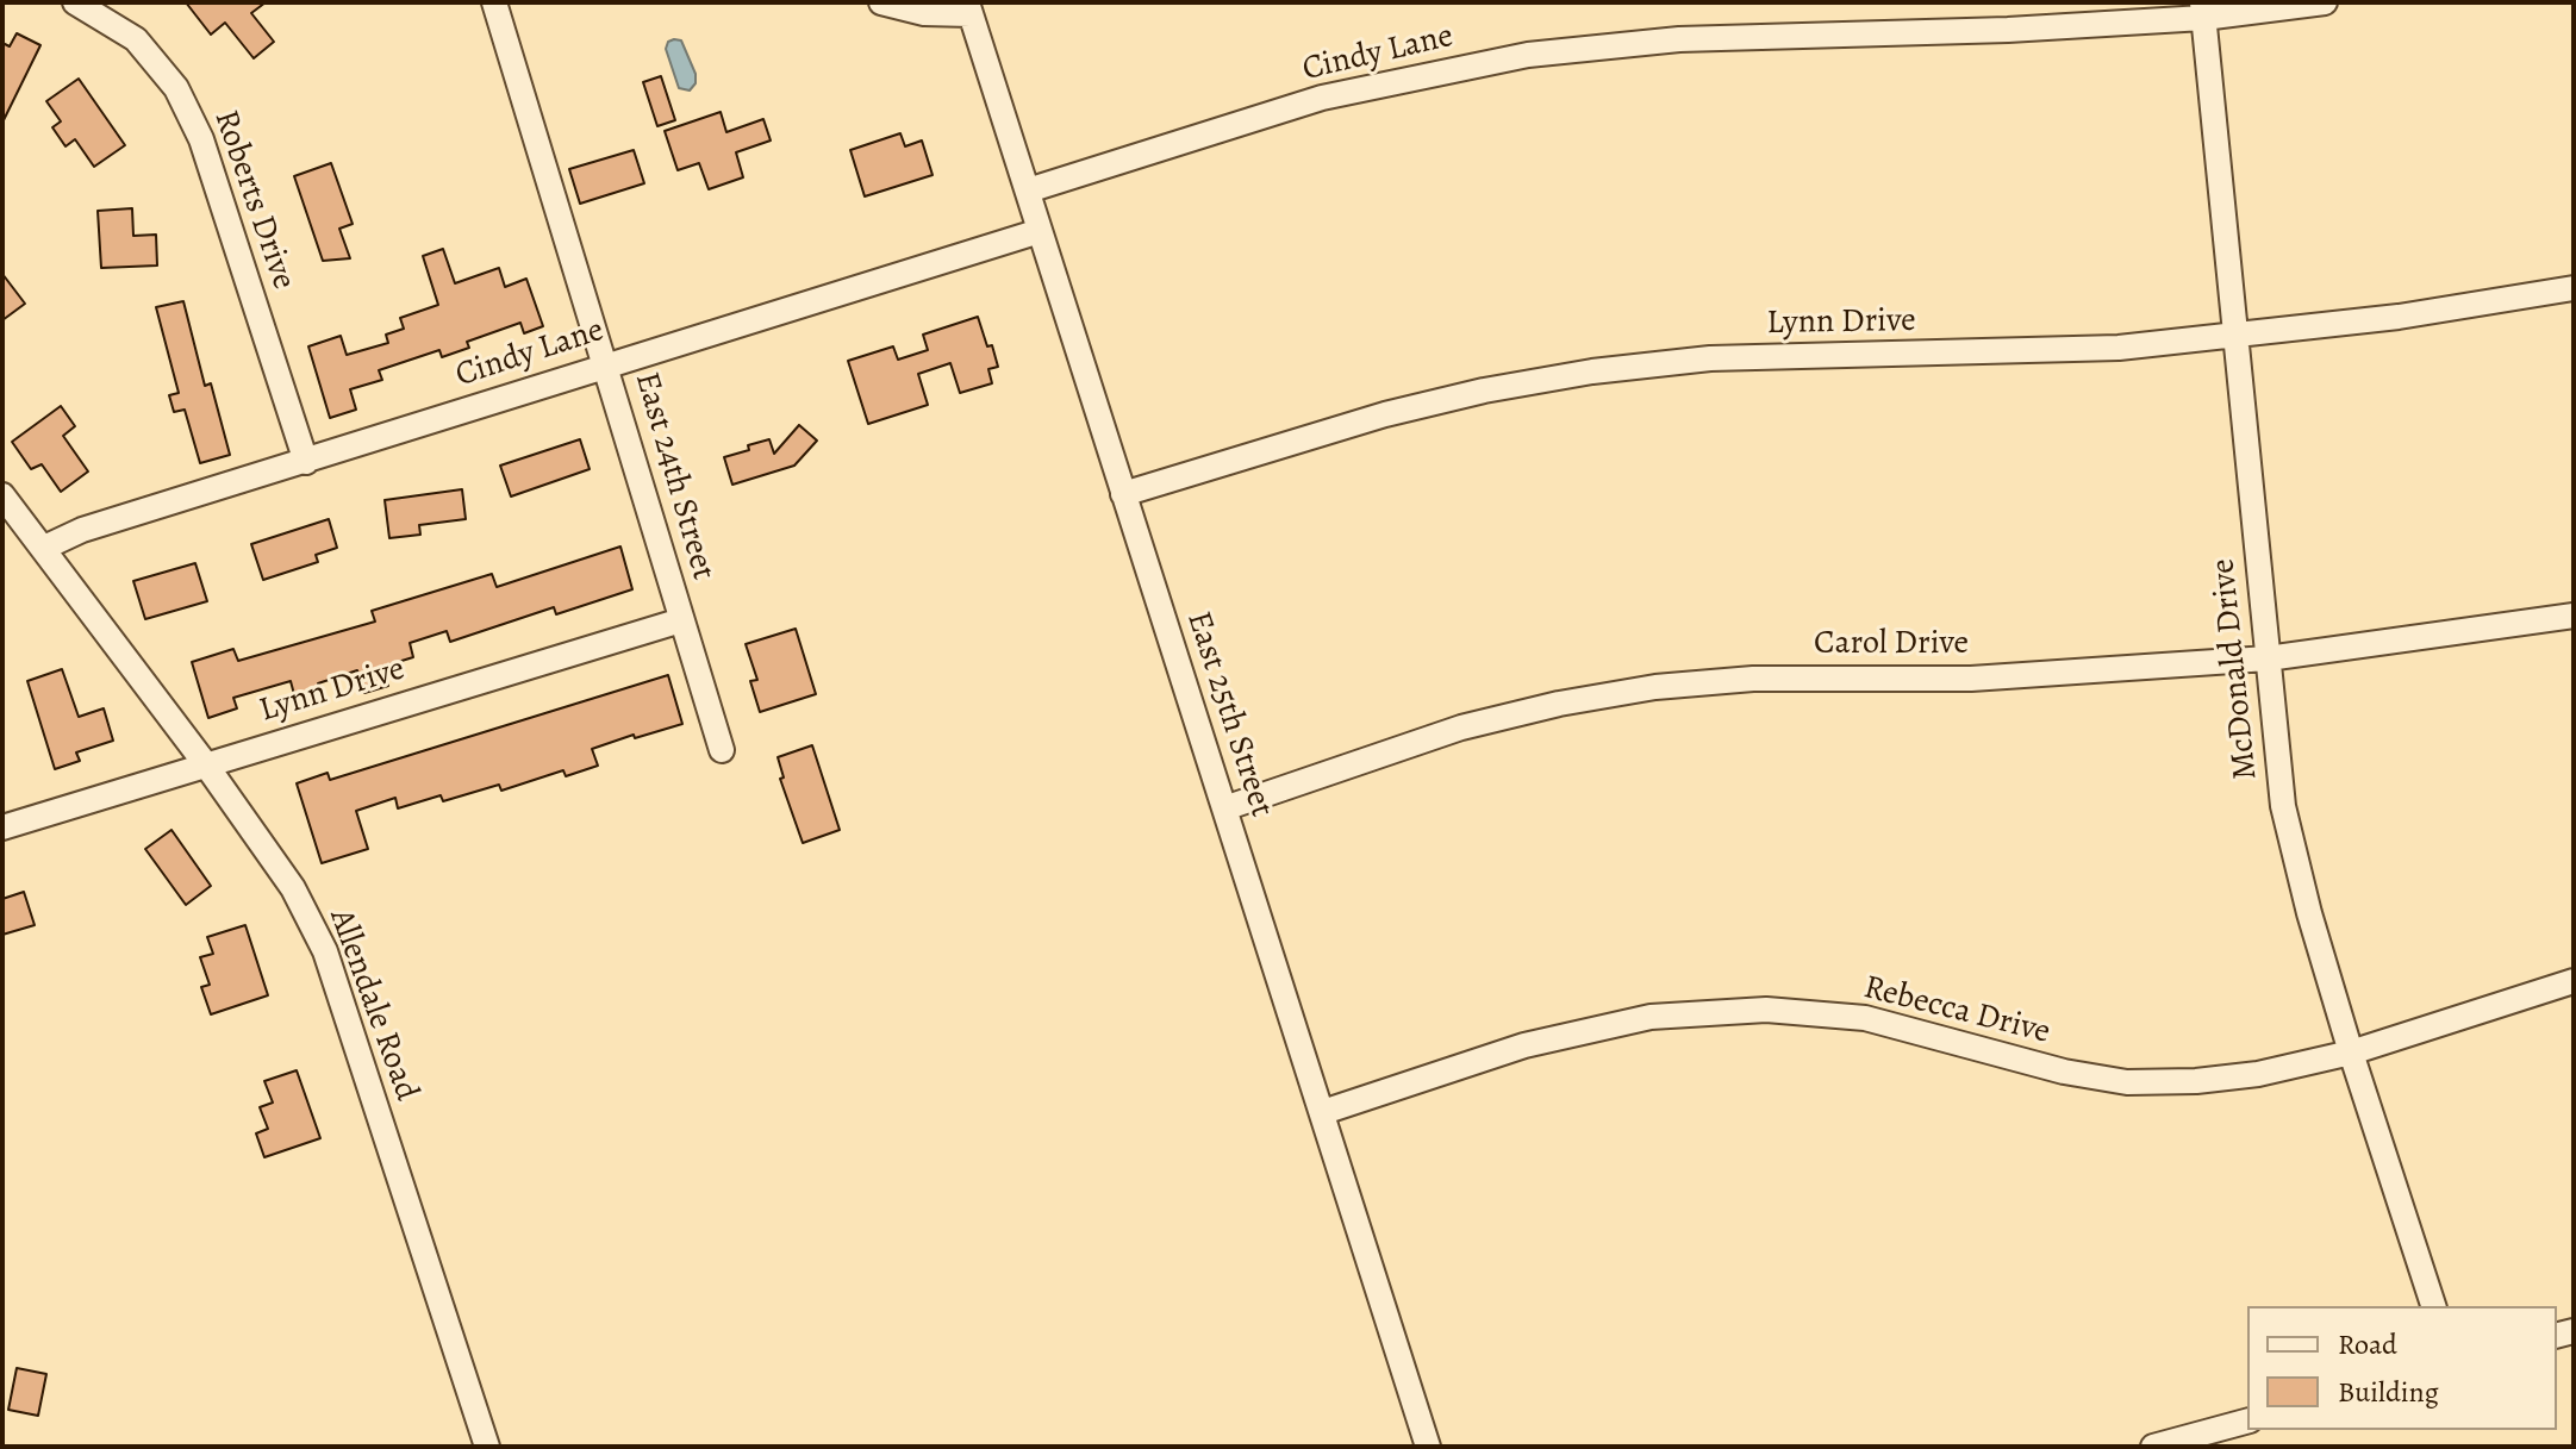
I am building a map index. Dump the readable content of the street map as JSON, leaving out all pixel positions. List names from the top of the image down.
{
  "streets": {
    "street": [
      "Cindy Lane",
      "Roberts Drive",
      "Lynn Drive",
      "East 24th Street",
      "Carol Drive",
      "McDonald Drive",
      "East 25th Street",
      "Allendale Road",
      "Rebecca Drive"
    ]
  },
  "crossings": [
    ["Cindy Lane", "Roberts Drive"],
    ["Cindy Lane", "East 24th Street"],
    ["Cindy Lane", "McDonald Drive"],
    ["Cindy Lane", "East 25th Street"],
    ["Cindy Lane", "Allendale Road"],
    ["Lynn Drive", "East 24th Street"],
    ["Lynn Drive", "McDonald Drive"],
    ["Lynn Drive", "East 25th Street"],
    ["Lynn Drive", "Allendale Road"],
    ["Carol Drive", "McDonald Drive"],
    ["Carol Drive", "East 25th Street"],
    ["McDonald Drive", "Rebecca Drive"],
    ["East 25th Street", "Rebecca Drive"]
  ],
  "legend": ["Road", "Building"]
}
